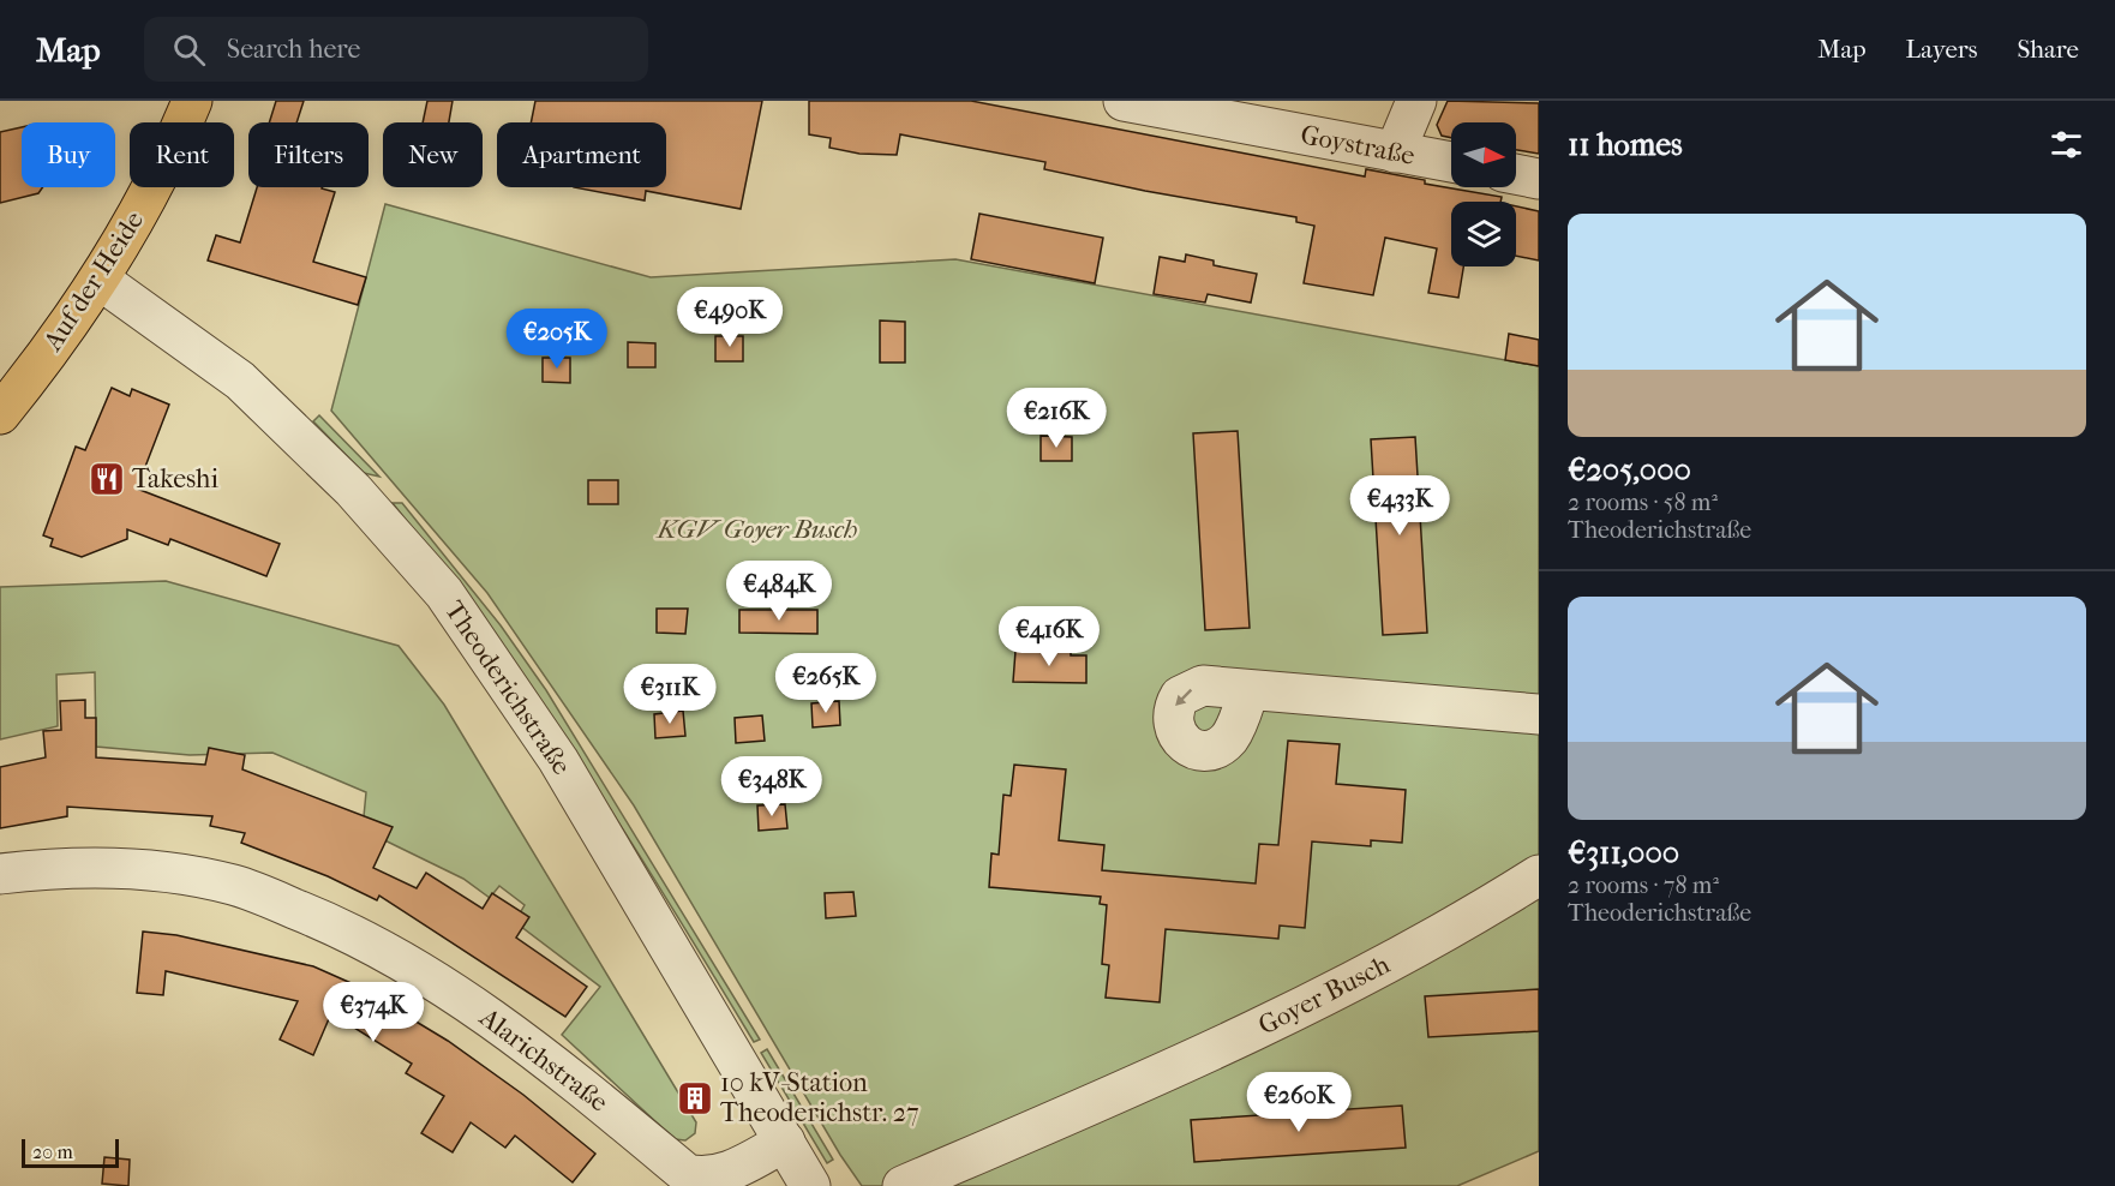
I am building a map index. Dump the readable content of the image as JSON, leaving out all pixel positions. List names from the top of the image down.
{
  "streets": {
    "main road": ["Auf der Heide"],
    "street": [
      "Goystraße",
      "Theoderichstraße",
      "Goyer Busch",
      "Alarichstraße"
    ]
  },
  "crossings": [
    ["Auf der Heide", "Theoderichstraße"],
    ["Theoderichstraße", "Alarichstraße"]
  ],
  "parks": ["KGV Goyer Busch"],
  "places": {
    "restaurant": ["Takeshi"],
    "building": ["10 kV-Station Theoderichstr. 27"]
  },
  "scale_bar": "20 m",
  "north": "right",
  "page": {
    "header": "Map",
    "search": "Search here",
    "nav": ["Map", "Layers", "Share"],
    "heading": "11 homes",
    "chip": [
      "Buy",
      "Rent",
      "Filters",
      "New",
      "Apartment"
    ],
    "list": [
      {
        "name": "€205,000",
        "note": "2 rooms · 58 m² · Theoderichstraße"
      },
      {
        "name": "€311,000",
        "note": "2 rooms · 78 m² · Theoderichstraße"
      }
    ],
    "price": [
      "€490K",
      "€205K",
      "€216K",
      "€433K",
      "€484K",
      "€416K",
      "€265K",
      "€311K",
      "€348K",
      "€374K",
      "€260K"
    ],
    "scale": "20 m"
  }
}
